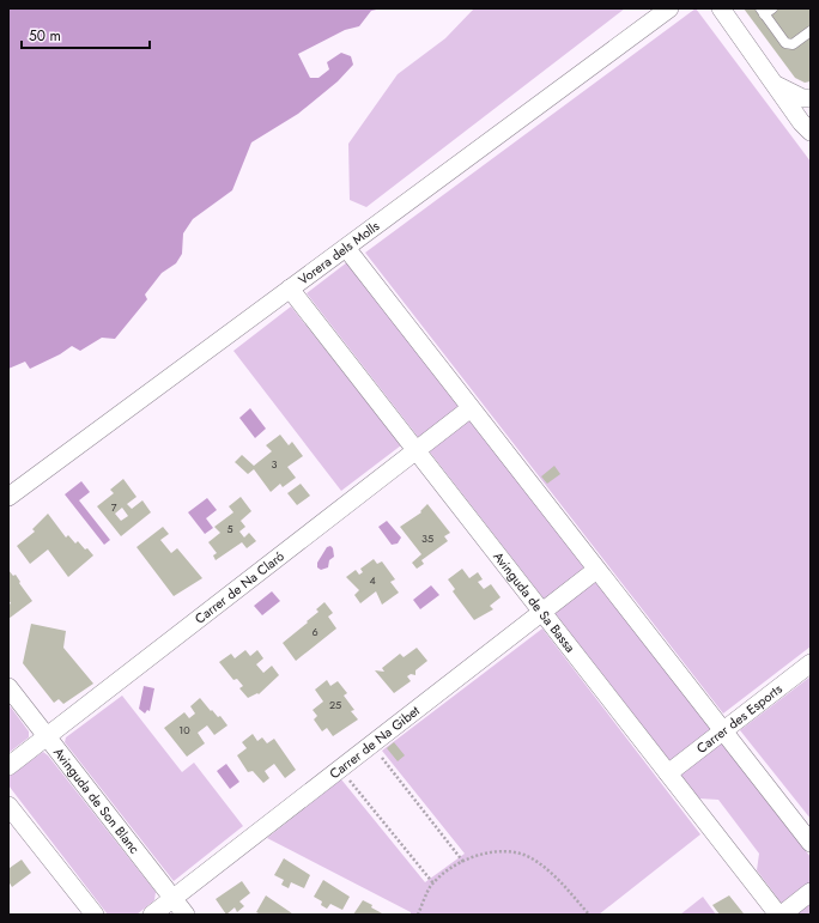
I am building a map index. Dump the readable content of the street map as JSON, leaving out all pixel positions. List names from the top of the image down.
{
  "streets": {
    "street": [
      "Vorera dels Molls",
      "Carrer de Na Claró",
      "Avinguda de Sa Bassa",
      "Carrer des Esports",
      "Carrer de Na Gibet",
      "Avinguda de Son Blanc"
    ]
  },
  "crossings": [
    ["Vorera dels Molls", "Avinguda de Sa Bassa"],
    ["Carrer de Na Claró", "Avinguda de Sa Bassa"],
    ["Carrer de Na Claró", "Avinguda de Son Blanc"],
    ["Avinguda de Sa Bassa", "Carrer des Esports"],
    ["Avinguda de Sa Bassa", "Carrer de Na Gibet"],
    ["Carrer de Na Gibet", "Avinguda de Son Blanc"]
  ],
  "house_numbers": [
    "3",
    "7",
    "5",
    "35",
    "4",
    "6",
    "25",
    "10"
  ],
  "scale_bar": "50 m"
}
